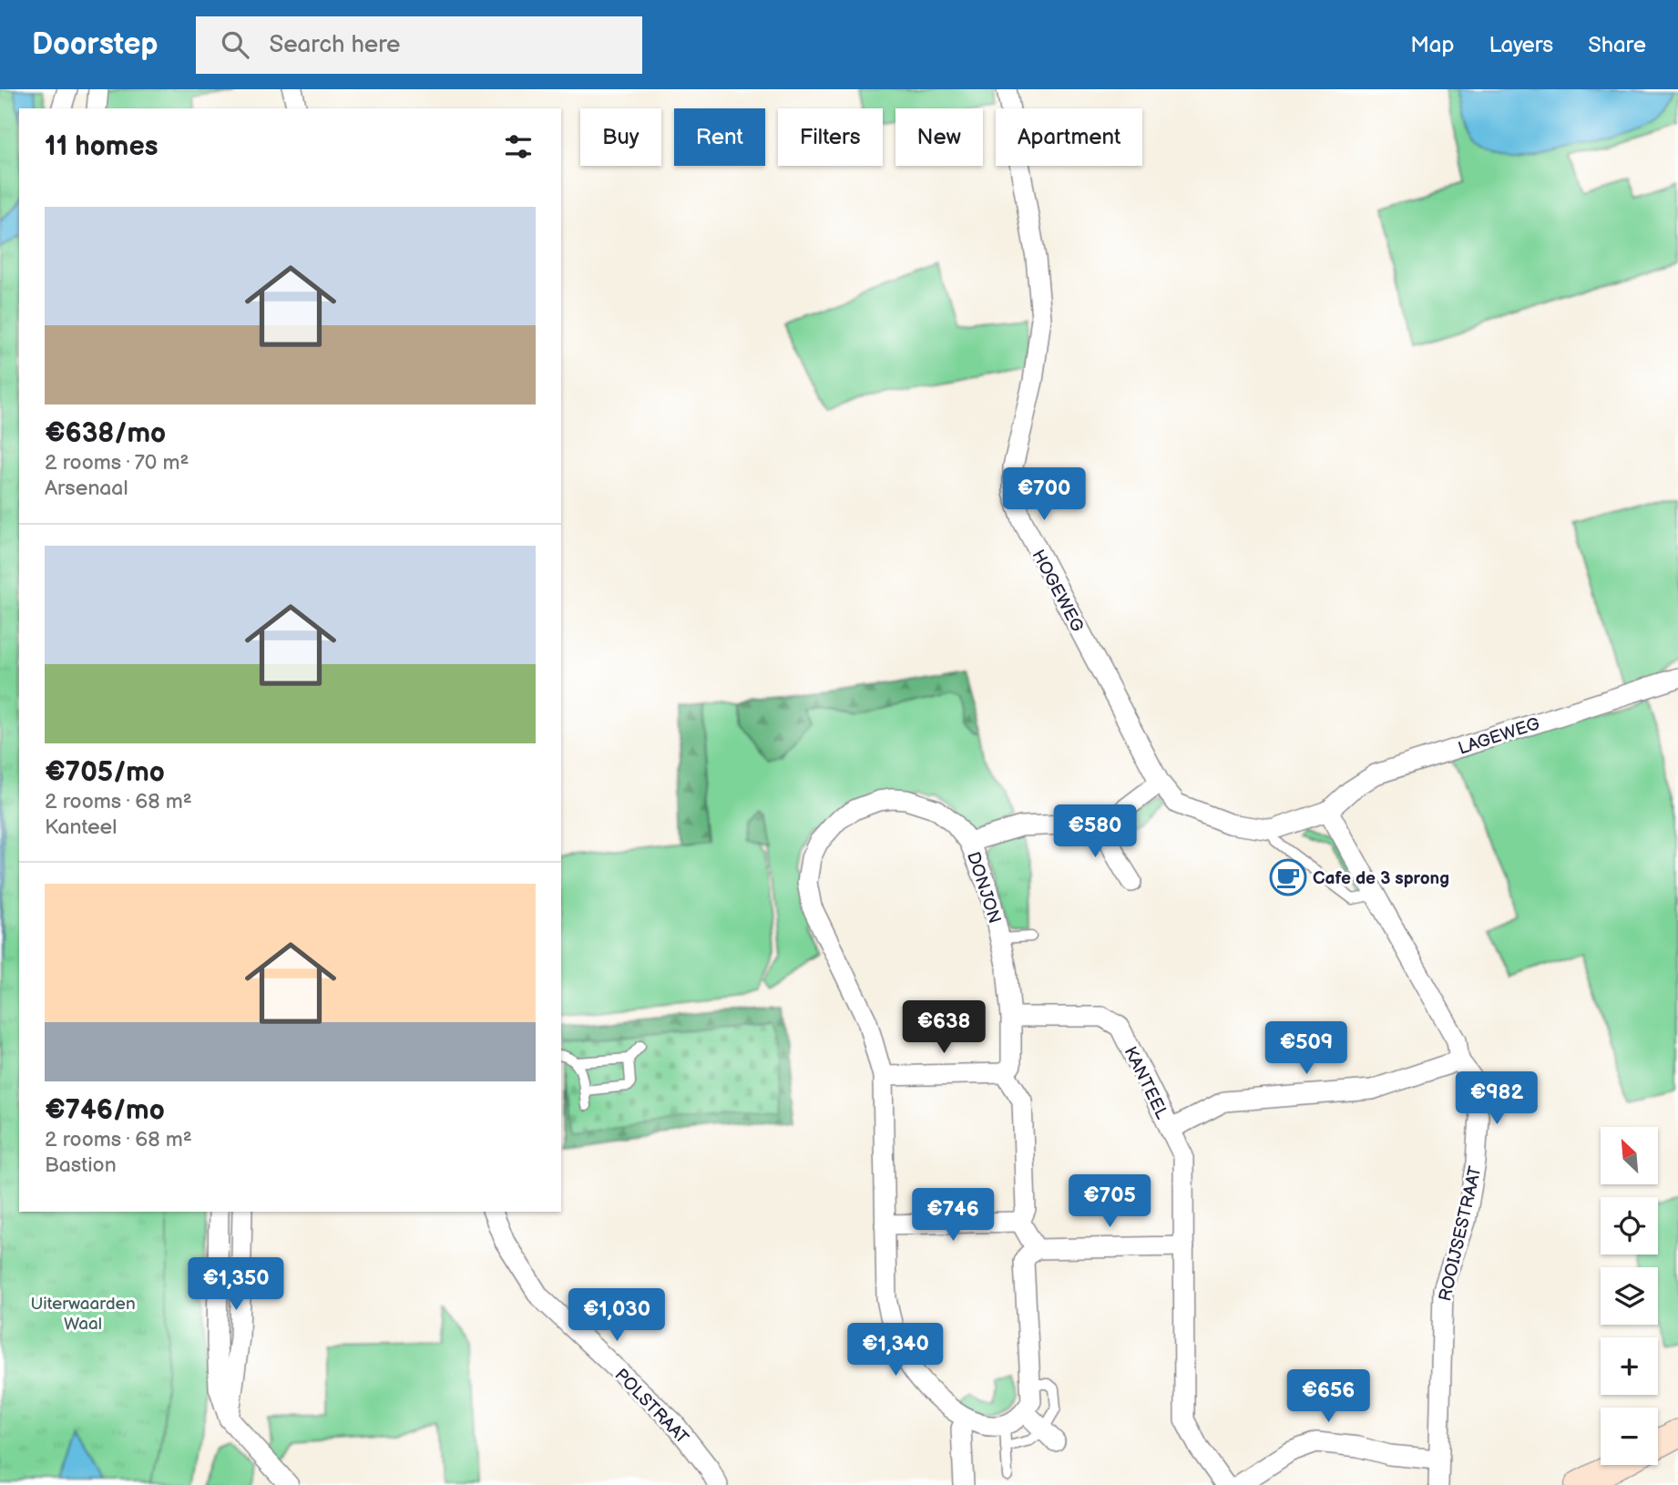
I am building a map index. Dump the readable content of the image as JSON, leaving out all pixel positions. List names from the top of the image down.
{
  "streets": {
    "street": [
      "HOGEWEG",
      "LAGEWEG",
      "DONJON",
      "KANTEEL",
      "ROOIJSESTRAAT",
      "POLSTRAAT"
    ]
  },
  "crossings": [
    ["HOGEWEG", "LAGEWEG"],
    ["HOGEWEG", "ROOIJSESTRAAT"],
    ["LAGEWEG", "ROOIJSESTRAAT"],
    ["DONJON", "KANTEEL"]
  ],
  "parks": ["Uiterwaarden Waal"],
  "places": {
    "cafe": ["Cafe de 3 sprong"]
  },
  "north": "top left",
  "page": {
    "header": "Doorstep",
    "search": "Search here",
    "nav": ["Map", "Layers", "Share"],
    "chip": [
      "Buy",
      "Rent",
      "Filters",
      "New",
      "Apartment"
    ],
    "heading": "11 homes",
    "list": [
      {
        "name": "€638/mo",
        "note": "2 rooms · 70 m² · Arsenaal"
      },
      {
        "name": "€705/mo",
        "note": "2 rooms · 68 m² · Kanteel"
      },
      {
        "name": "€746/mo",
        "note": "2 rooms · 68 m² · Bastion"
      }
    ],
    "price": [
      "€700",
      "€580",
      "€638",
      "€509",
      "€982",
      "€705",
      "€746",
      "€1,350",
      "€1,030",
      "€1,340",
      "€656"
    ],
    "map_buttons": ["+", "−"]
  }
}
